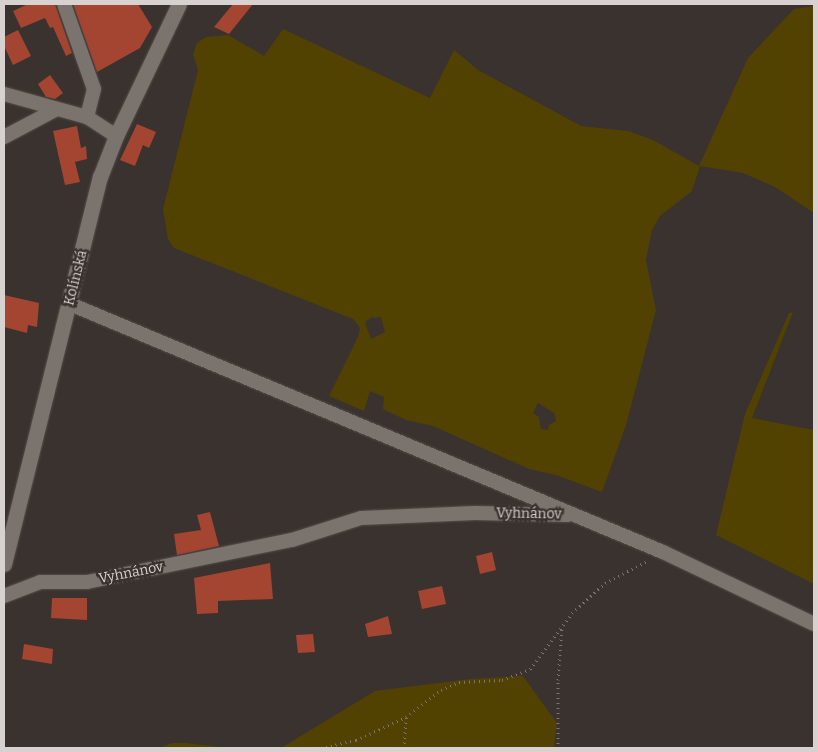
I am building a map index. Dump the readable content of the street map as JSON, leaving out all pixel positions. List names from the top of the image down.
{
  "streets": {
    "street": ["Kolínská", "Vyhnánov"]
  },
  "crossings": [
    ["Kolínská", "Vyhnánov"]
  ]
}
